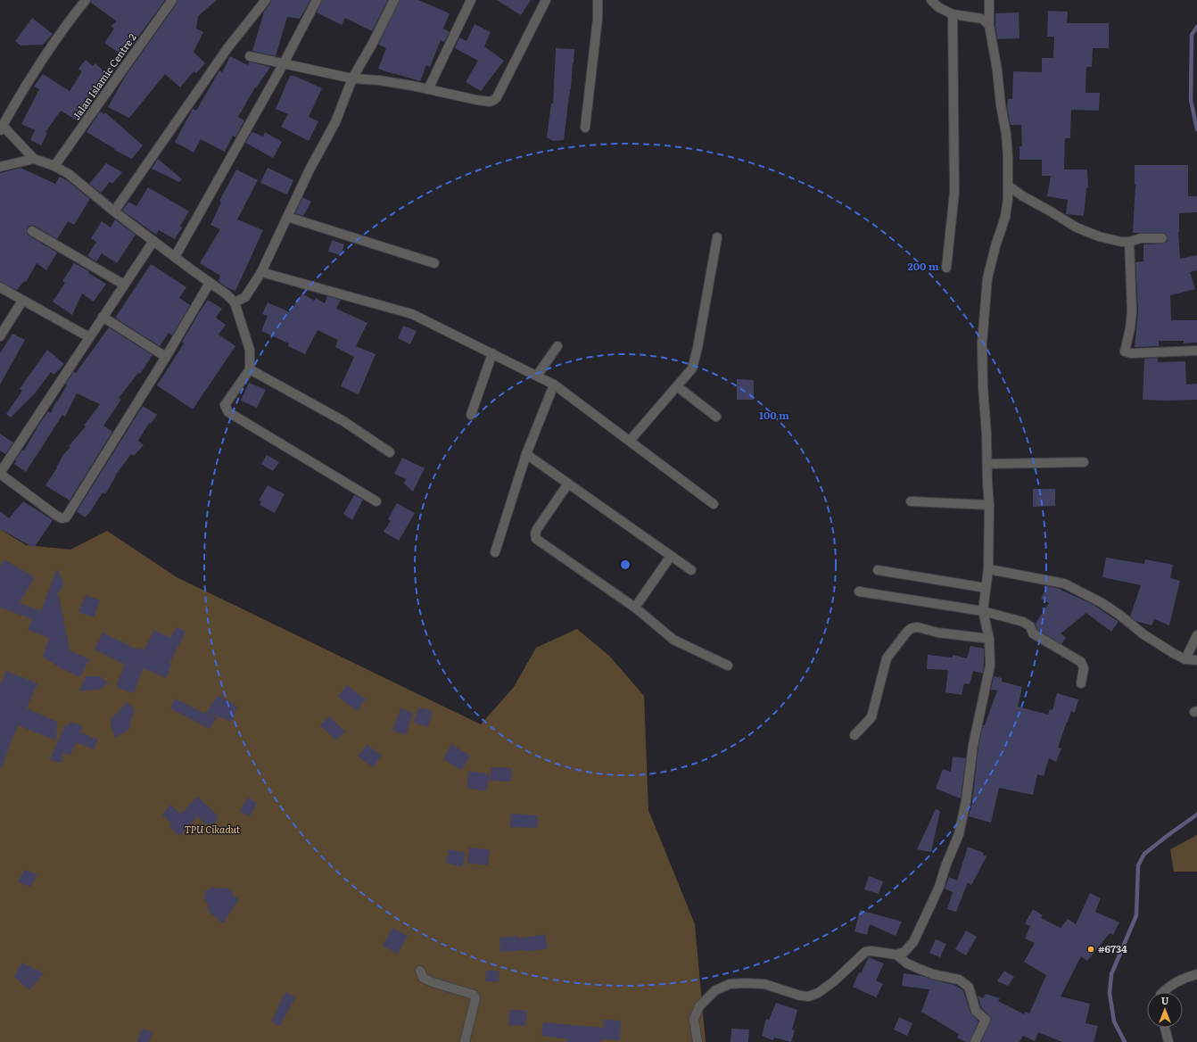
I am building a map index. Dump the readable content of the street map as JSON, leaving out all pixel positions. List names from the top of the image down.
{
  "streets": {
    "street": ["Jalan Islamic Centre 2"]
  },
  "parks": ["TPU Cikadut"],
  "places": ["#6734"],
  "north": "top",
  "rings": ["200 m", "100 m"]
}
